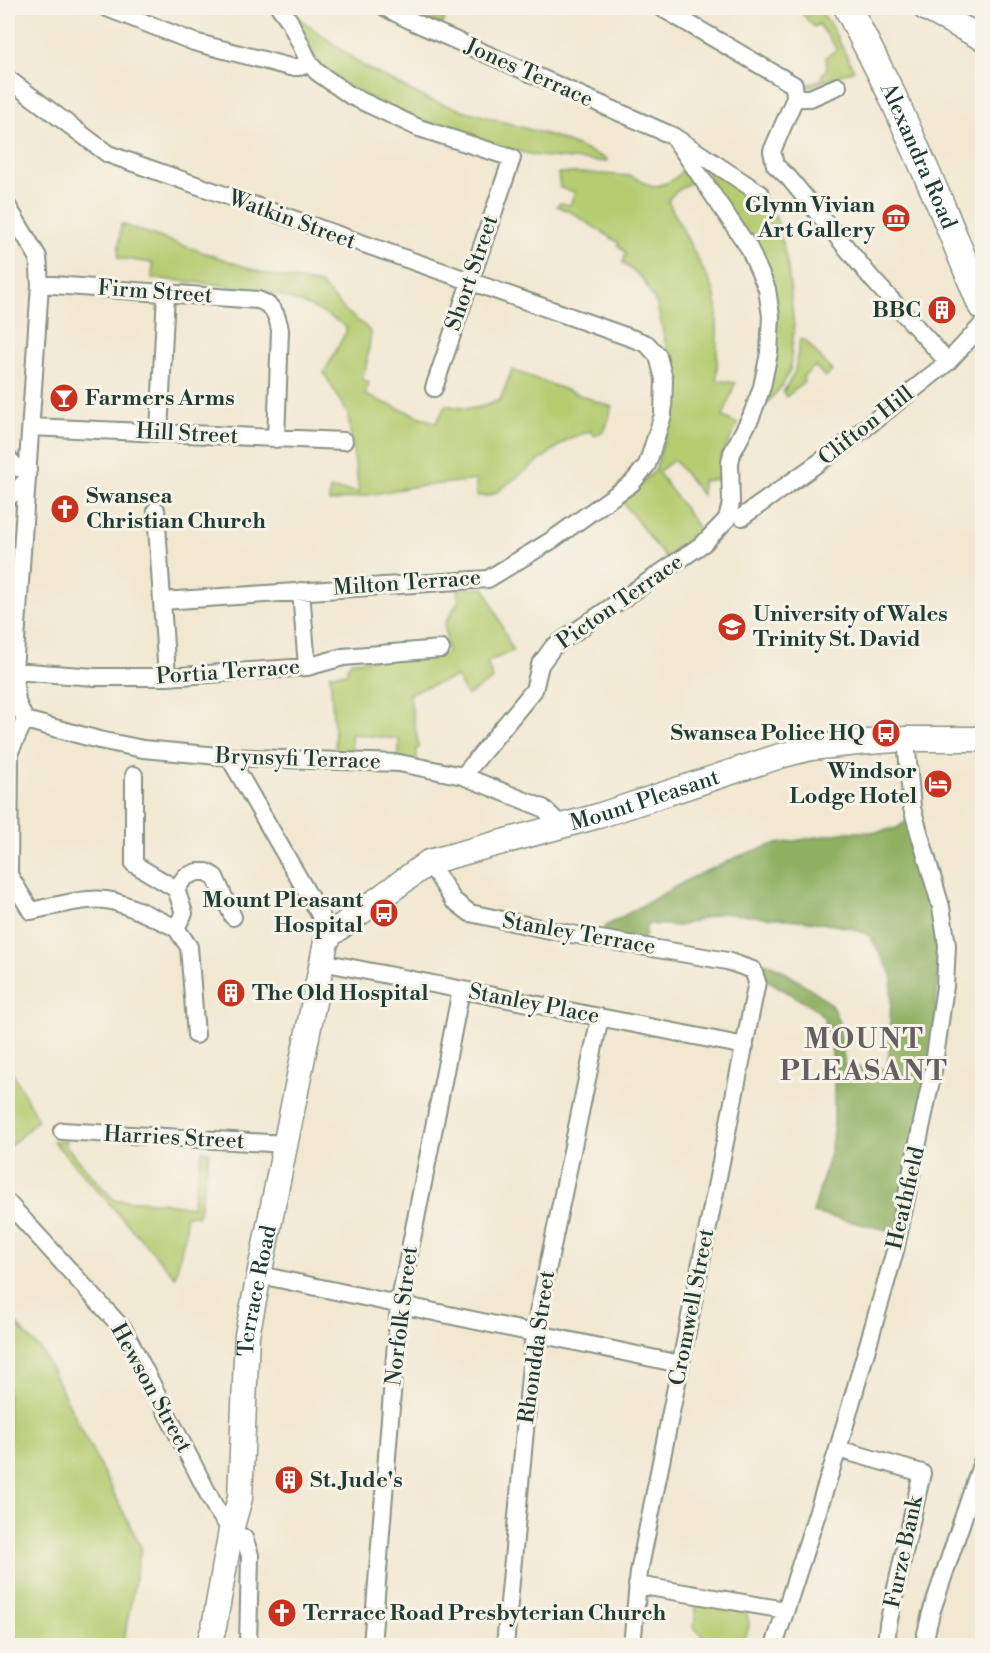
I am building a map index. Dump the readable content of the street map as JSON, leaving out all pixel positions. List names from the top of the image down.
{
  "streets": {
    "main road": ["Alexandra Road"],
    "street": [
      "Jones Terrace",
      "Watkin Street",
      "Short Street",
      "Firm Street",
      "Clifton Hill",
      "Hill Street",
      "Milton Terrace",
      "Picton Terrace",
      "Portia Terrace",
      "Brynsyfi Terrace",
      "Mount Pleasant",
      "Stanley Terrace",
      "Stanley Place",
      "Harries Street",
      "Heathfield",
      "Terrace Road",
      "Cromwell Street",
      "Norfolk Street",
      "Rhondda Street",
      "Hewson Street",
      "Furze Bank"
    ]
  },
  "crossings": [
    ["Jones Terrace", "Picton Terrace"],
    ["Watkin Street", "Short Street"],
    ["Watkin Street", "Milton Terrace"],
    ["Firm Street", "Hill Street"],
    ["Picton Terrace", "Brynsyfi Terrace"],
    ["Brynsyfi Terrace", "Mount Pleasant"],
    ["Mount Pleasant", "Stanley Terrace"],
    ["Mount Pleasant", "Heathfield"],
    ["Mount Pleasant", "Terrace Road"],
    ["Stanley Terrace", "Cromwell Street"],
    ["Stanley Place", "Terrace Road"],
    ["Stanley Place", "Cromwell Street"],
    ["Stanley Place", "Norfolk Street"],
    ["Stanley Place", "Rhondda Street"],
    ["Harries Street", "Terrace Road"],
    ["Heathfield", "Furze Bank"],
    ["Terrace Road", "Hewson Street"]
  ],
  "districts": ["MOUNT PLEASANT"],
  "places": {
    "museum": ["Glynn Vivian Art Gallery"],
    "building": ["BBC", "The Old Hospital", "St. Jude's"],
    "bar": ["Farmers Arms"],
    "church": ["Swansea Christian Church", "Terrace Road Presbyterian Church"],
    "school or university": ["University of Wales Trinity St. David"],
    "bus stop": ["Swansea Police HQ", "Mount Pleasant Hospital"],
    "hotel": ["Windsor Lodge Hotel"]
  }
}
